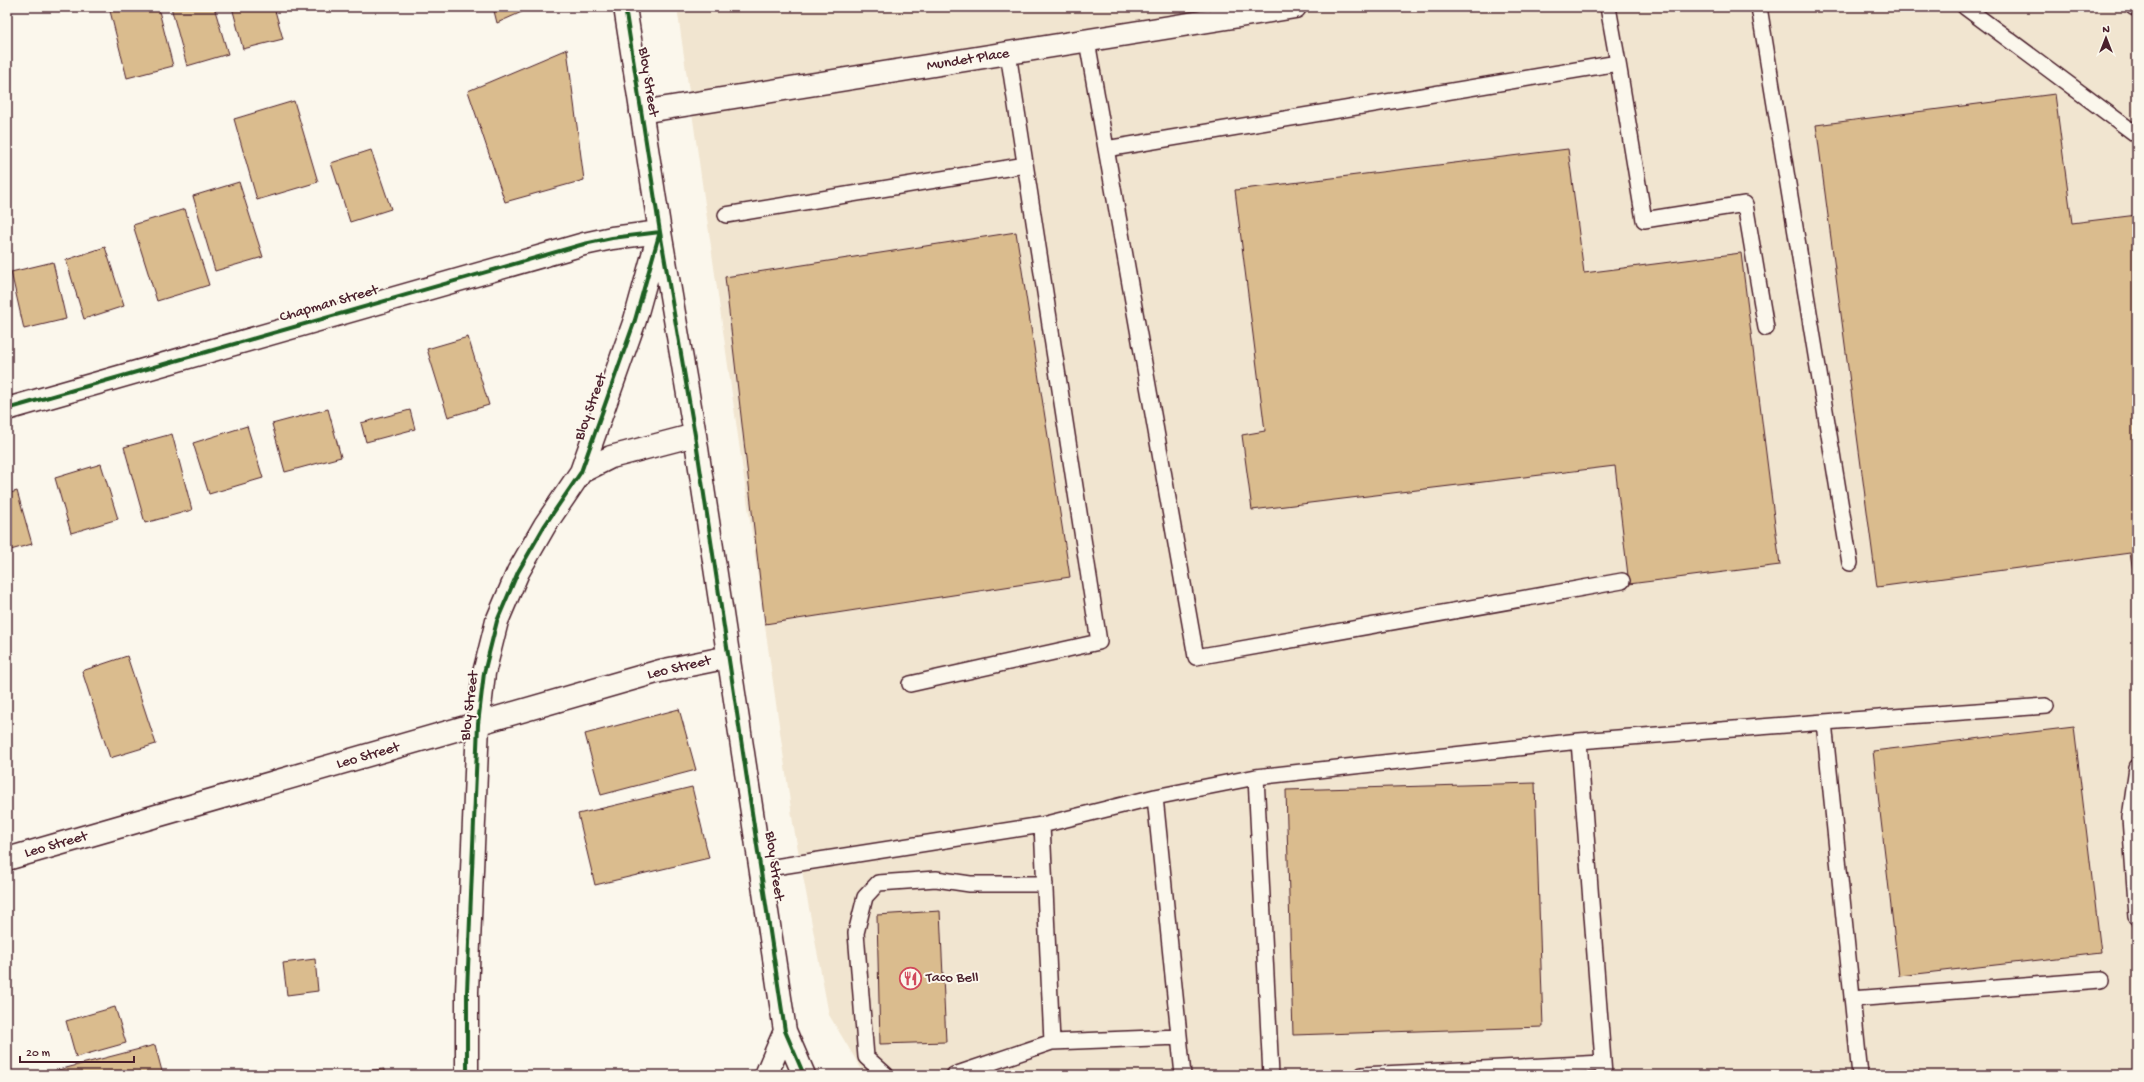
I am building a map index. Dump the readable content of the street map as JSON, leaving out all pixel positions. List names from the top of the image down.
{
  "streets": {
    "street": [
      "Mundet Place",
      "Bloy Street",
      "Chapman Street",
      "Leo Street"
    ]
  },
  "crossings": [
    ["Mundet Place", "Bloy Street"],
    ["Bloy Street", "Chapman Street"],
    ["Bloy Street", "Leo Street"]
  ],
  "places": {
    "restaurant": ["Taco Bell"]
  },
  "scale_bar": "20 m",
  "north": "top"
}
